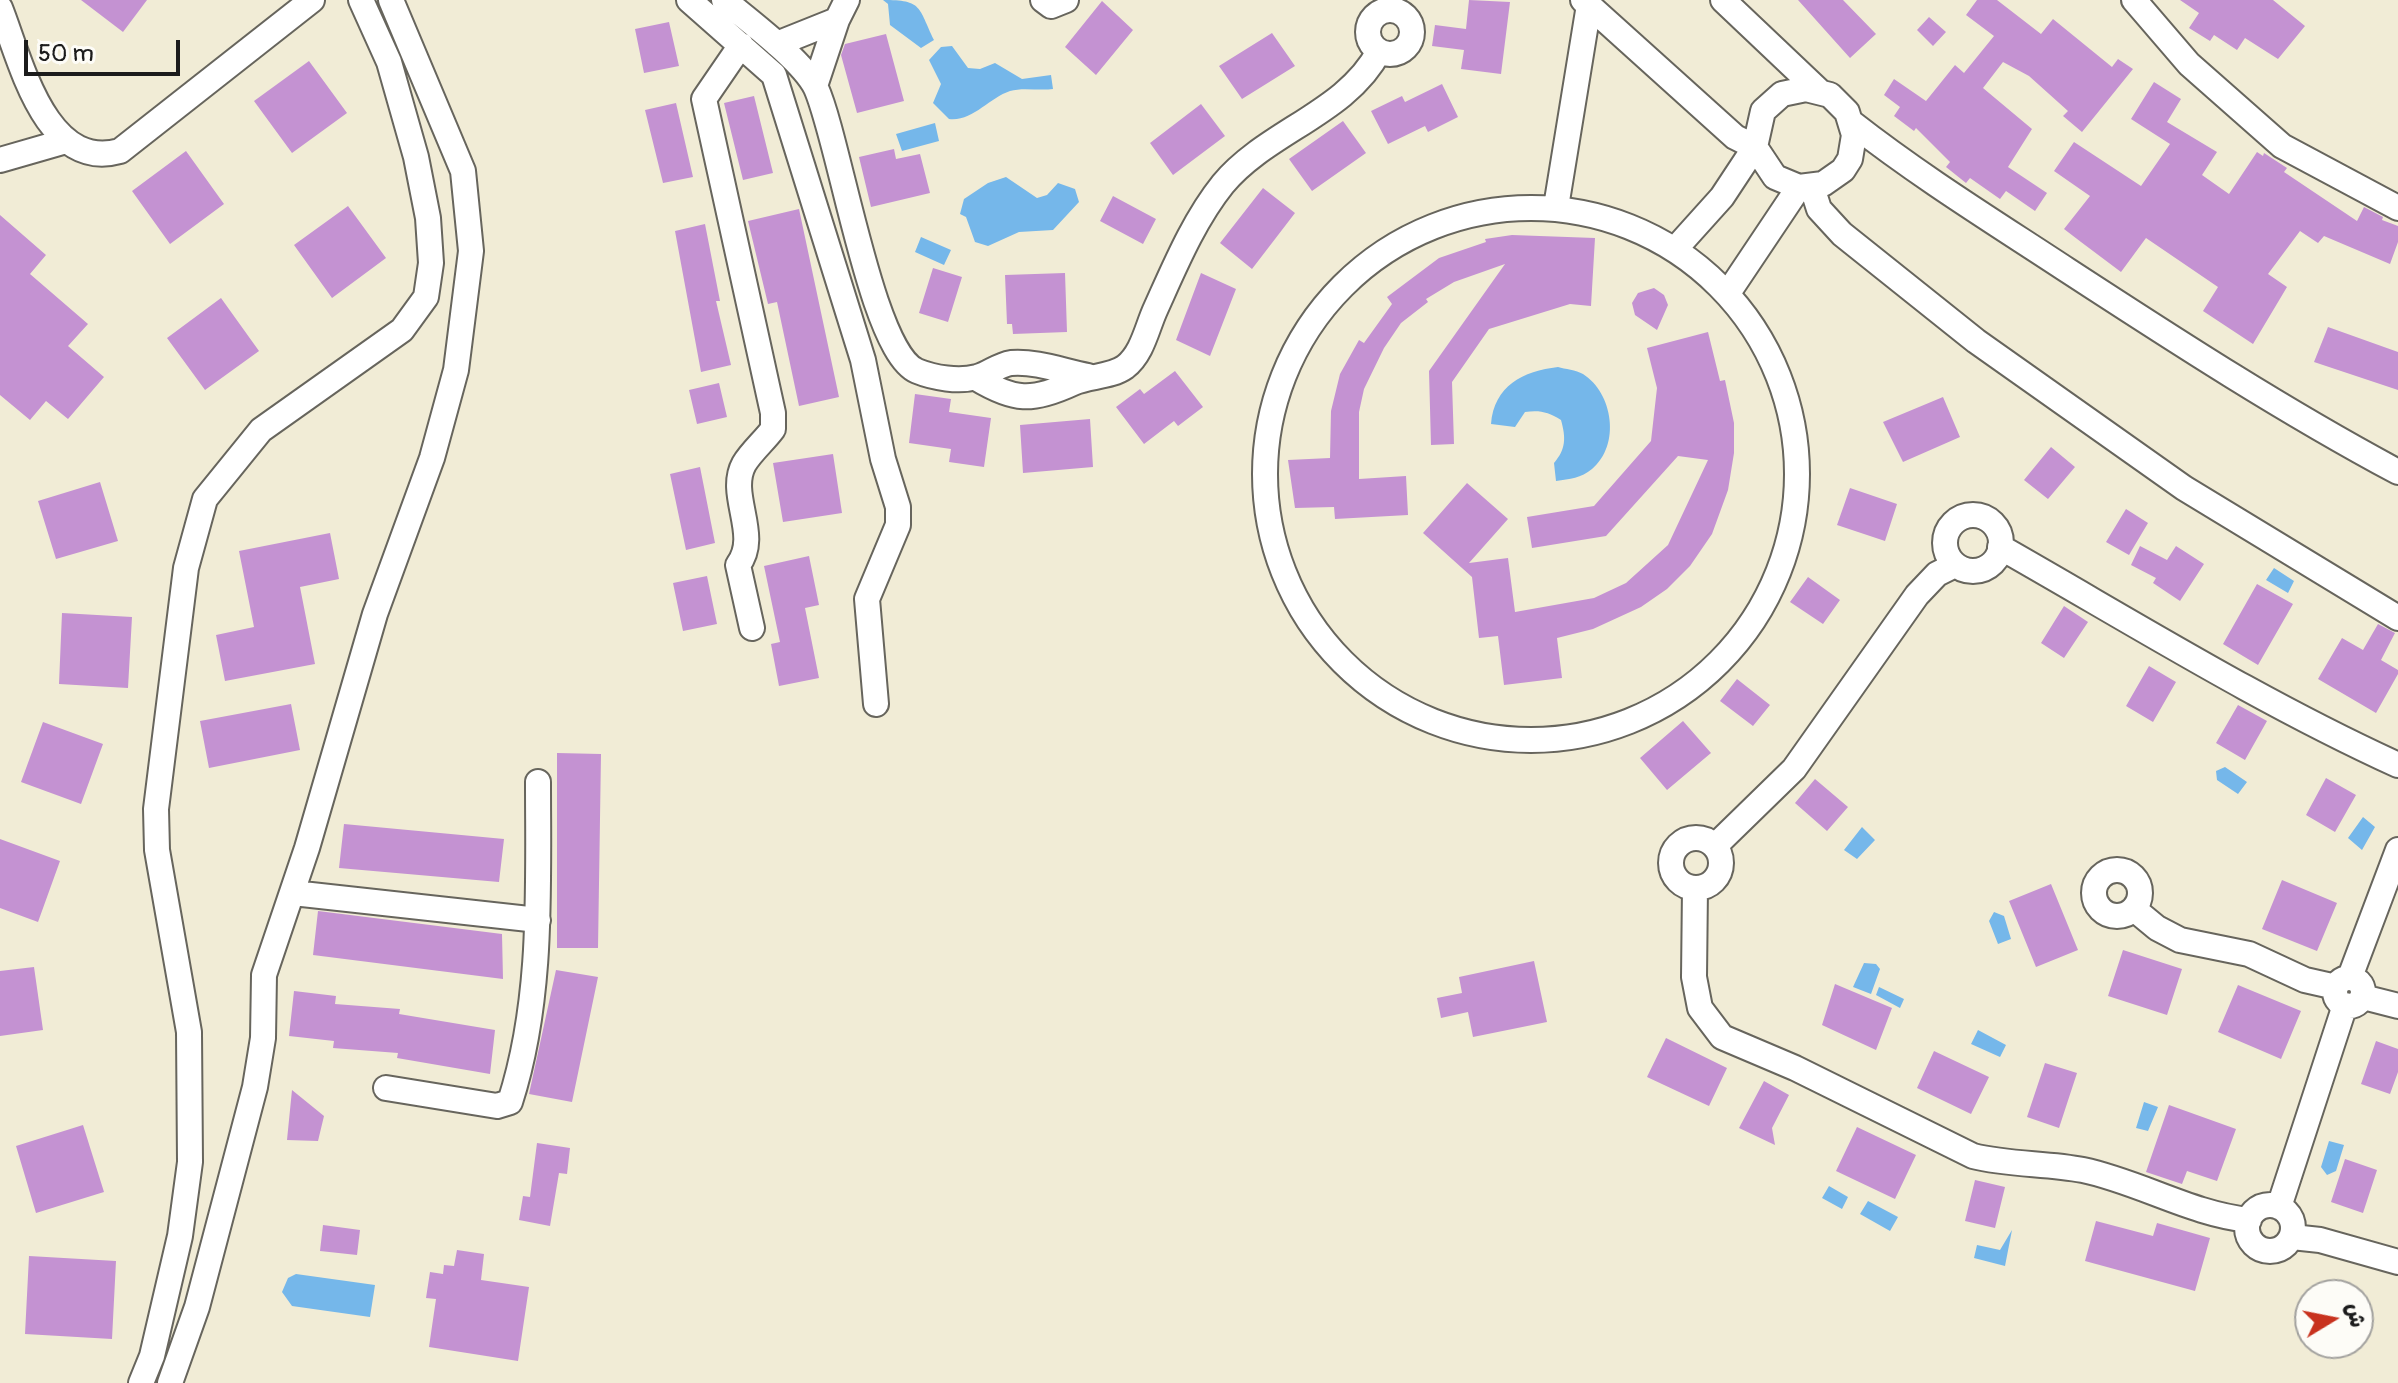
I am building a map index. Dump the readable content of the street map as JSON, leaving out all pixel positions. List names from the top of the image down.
{
  "scale_bar": "50 m",
  "north": "right"
}
